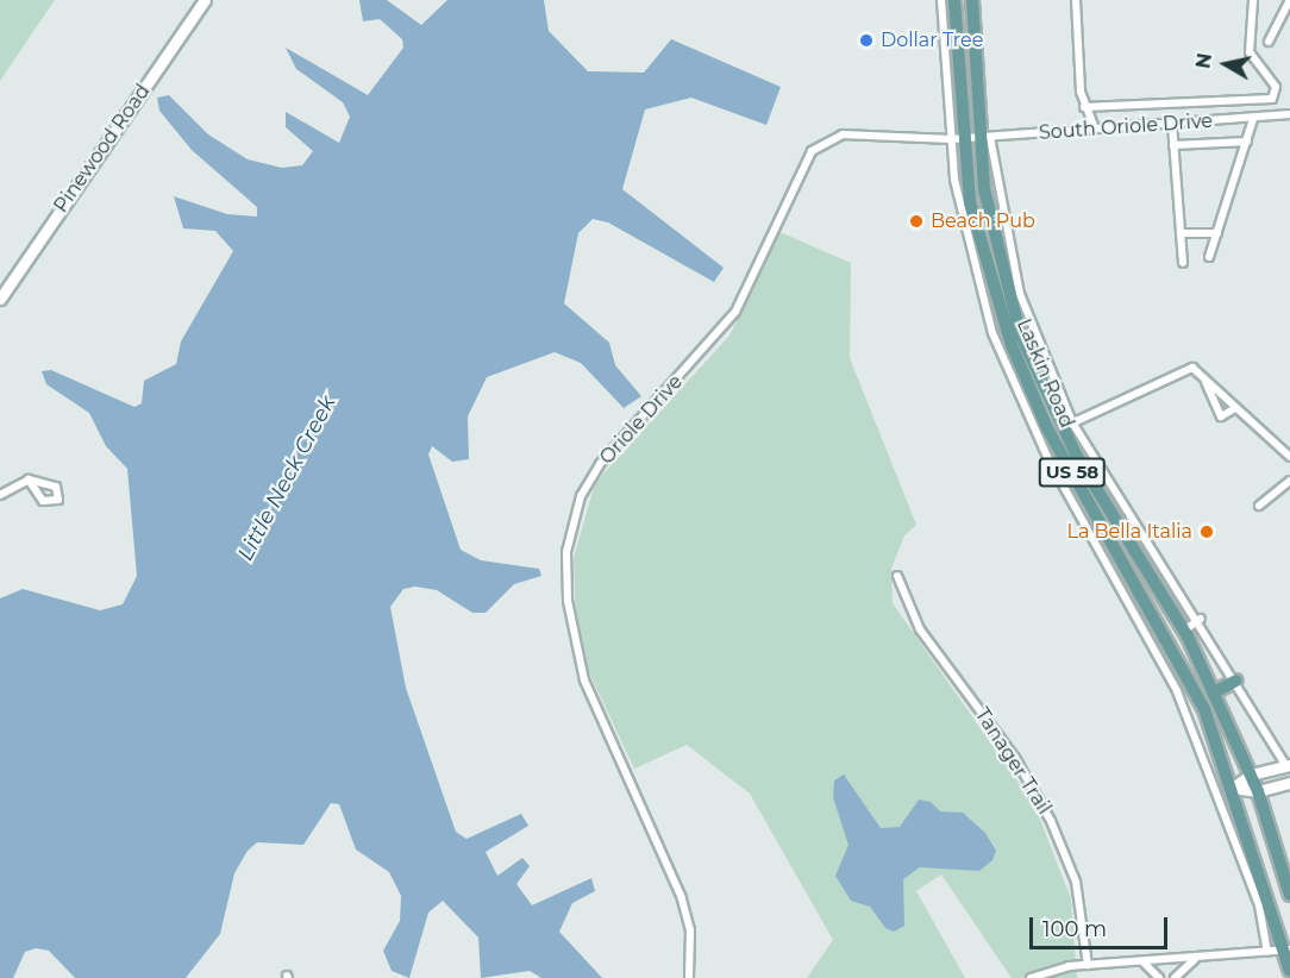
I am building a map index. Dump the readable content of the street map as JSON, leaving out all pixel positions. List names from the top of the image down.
{
  "streets": {
    "main road": ["Laskin Road", "US 58"],
    "street": [
      "South Oriole Drive",
      "Pinewood Road",
      "Oriole Drive",
      "Tanager Trail"
    ]
  },
  "crossings": [
    ["South Oriole Drive", "Laskin Road"],
    ["South Oriole Drive", "Oriole Drive"],
    ["Laskin Road", "Oriole Drive"]
  ],
  "water": ["Little Neck Creek"],
  "places": ["Dollar Tree", "Beach Pub", "La Bella Italia"],
  "scale_bar": "100 m",
  "north": "left"
}
